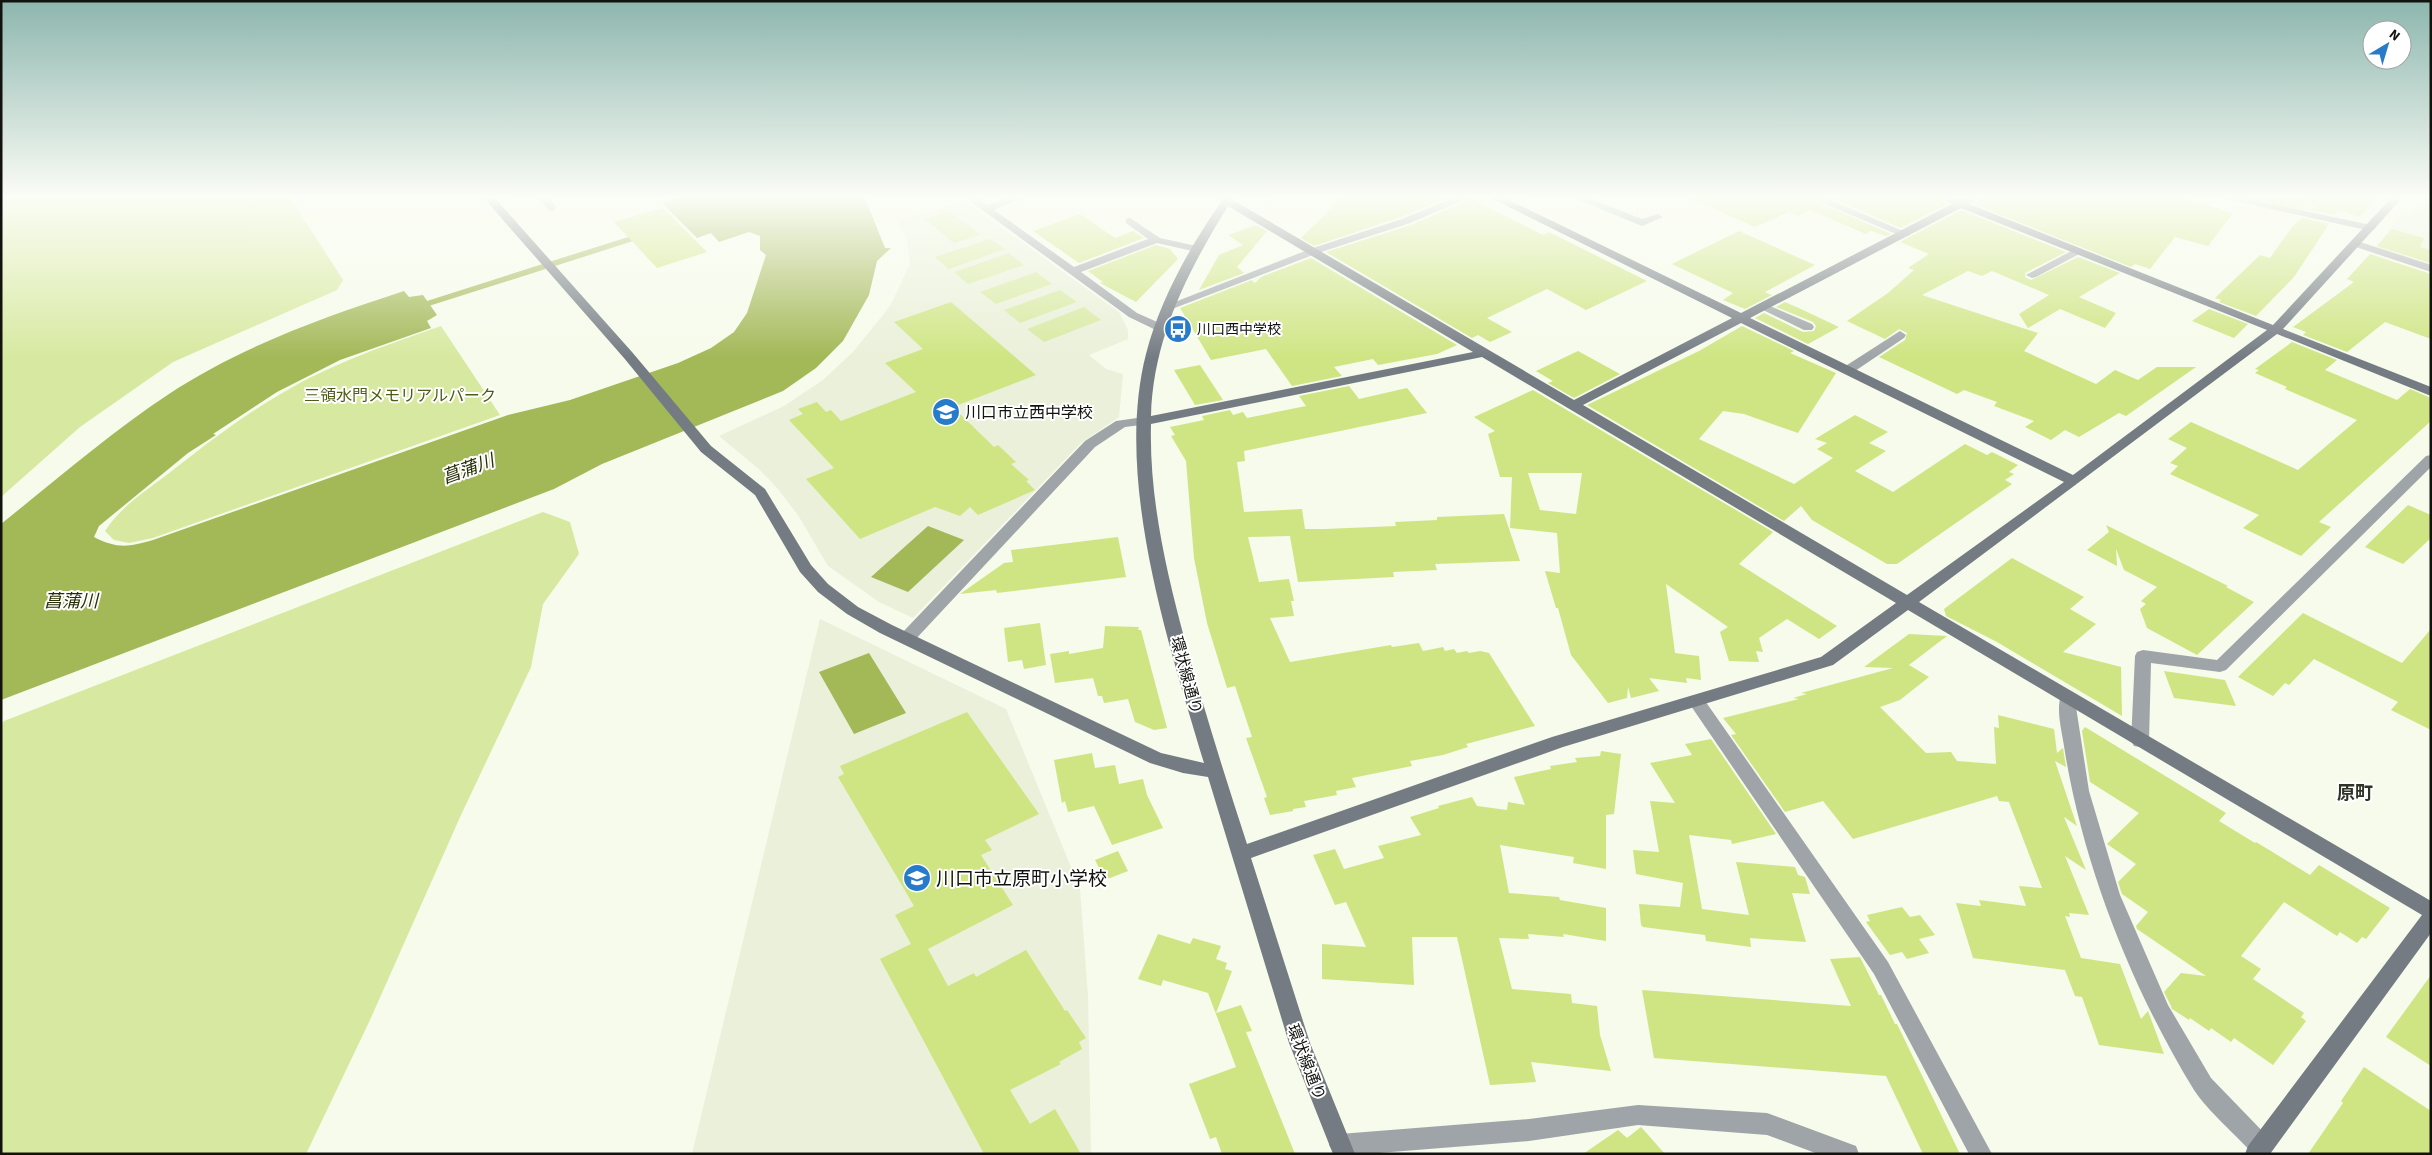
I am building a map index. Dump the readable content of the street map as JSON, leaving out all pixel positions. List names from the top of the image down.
{
  "streets": {
    "street": ["環状線通り"]
  },
  "districts": ["原町"],
  "water": ["菖蒲川"],
  "parks": ["三領水門メモリアルパーク"],
  "places": {
    "bus stop": ["川口西中学校"],
    "school or university": ["川口市立西中学校", "川口市立原町小学校"]
  },
  "north": "top right"
}
